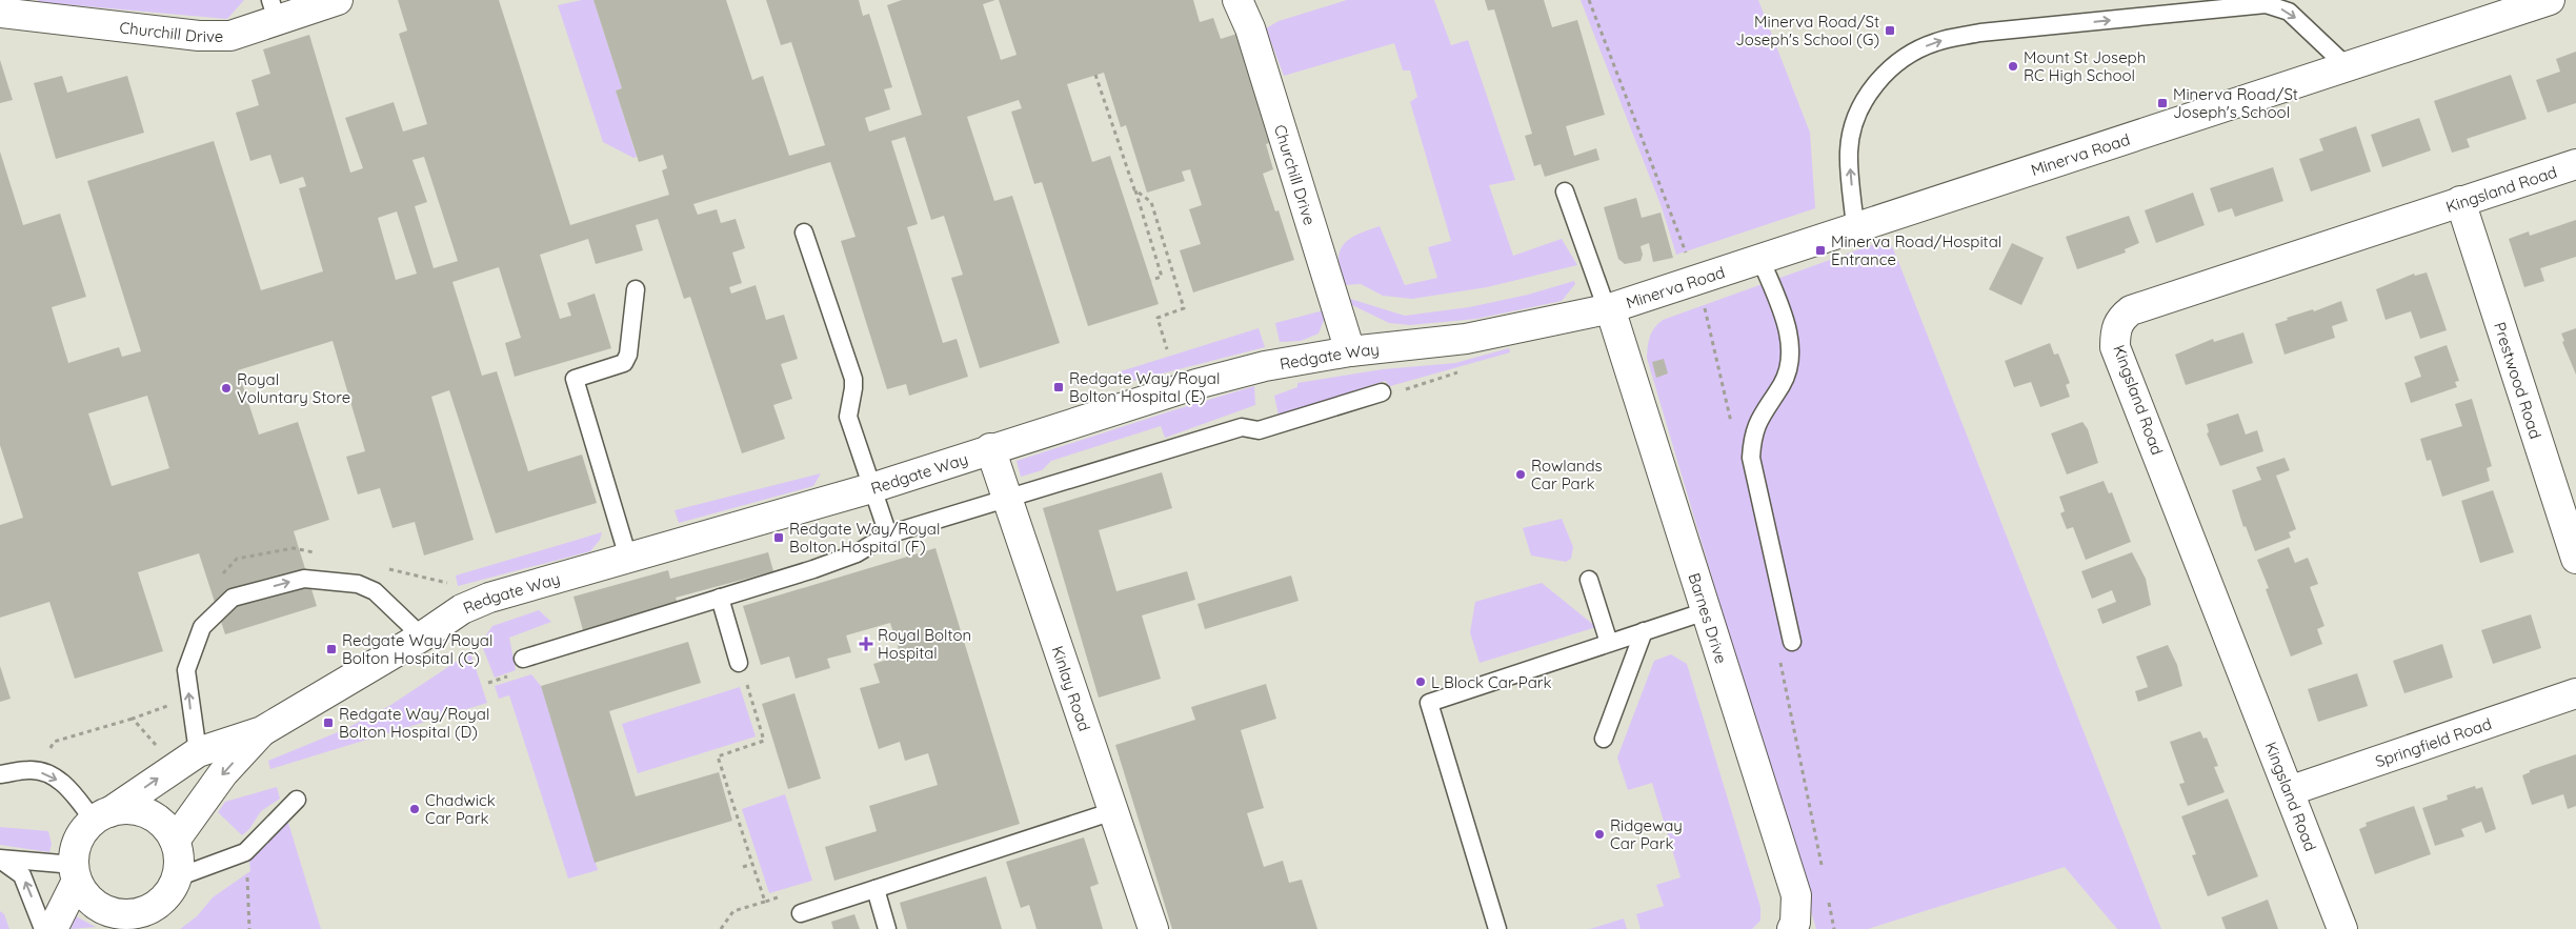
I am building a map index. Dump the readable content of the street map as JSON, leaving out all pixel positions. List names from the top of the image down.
{
  "streets": {
    "street": [
      "Churchill Drive",
      "Minerva Road",
      "Kingsland Road",
      "Redgate Way",
      "Prestwood Road",
      "Barnes Drive",
      "Kinlay Road",
      "Springfield Road"
    ]
  },
  "crossings": [
    ["Churchill Drive", "Redgate Way"],
    ["Minerva Road", "Redgate Way"],
    ["Minerva Road", "Barnes Drive"],
    ["Kingsland Road", "Prestwood Road"],
    ["Kingsland Road", "Springfield Road"],
    ["Redgate Way", "Barnes Drive"],
    ["Redgate Way", "Kinlay Road"]
  ],
  "places": {
    "transit": [
      "Minerva Road/St Joseph's School (G)",
      "Minerva Road/St Joseph's School",
      "Minerva Road/Hospital Entrance",
      "Redgate Way/Royal Bolton Hospital (E)",
      "Redgate Way/Royal Bolton Hospital (F)",
      "Redgate Way/Royal Bolton Hospital (C)",
      "Redgate Way/Royal Bolton Hospital (D)"
    ],
    "other": [
      "Mount St Joseph RC High School",
      "Royal Voluntary Store",
      "Rowlands Car Park",
      "L Block Car Park",
      "Chadwick Car Park",
      "Ridgeway Car Park"
    ],
    "health": ["Royal Bolton Hospital"]
  }
}
